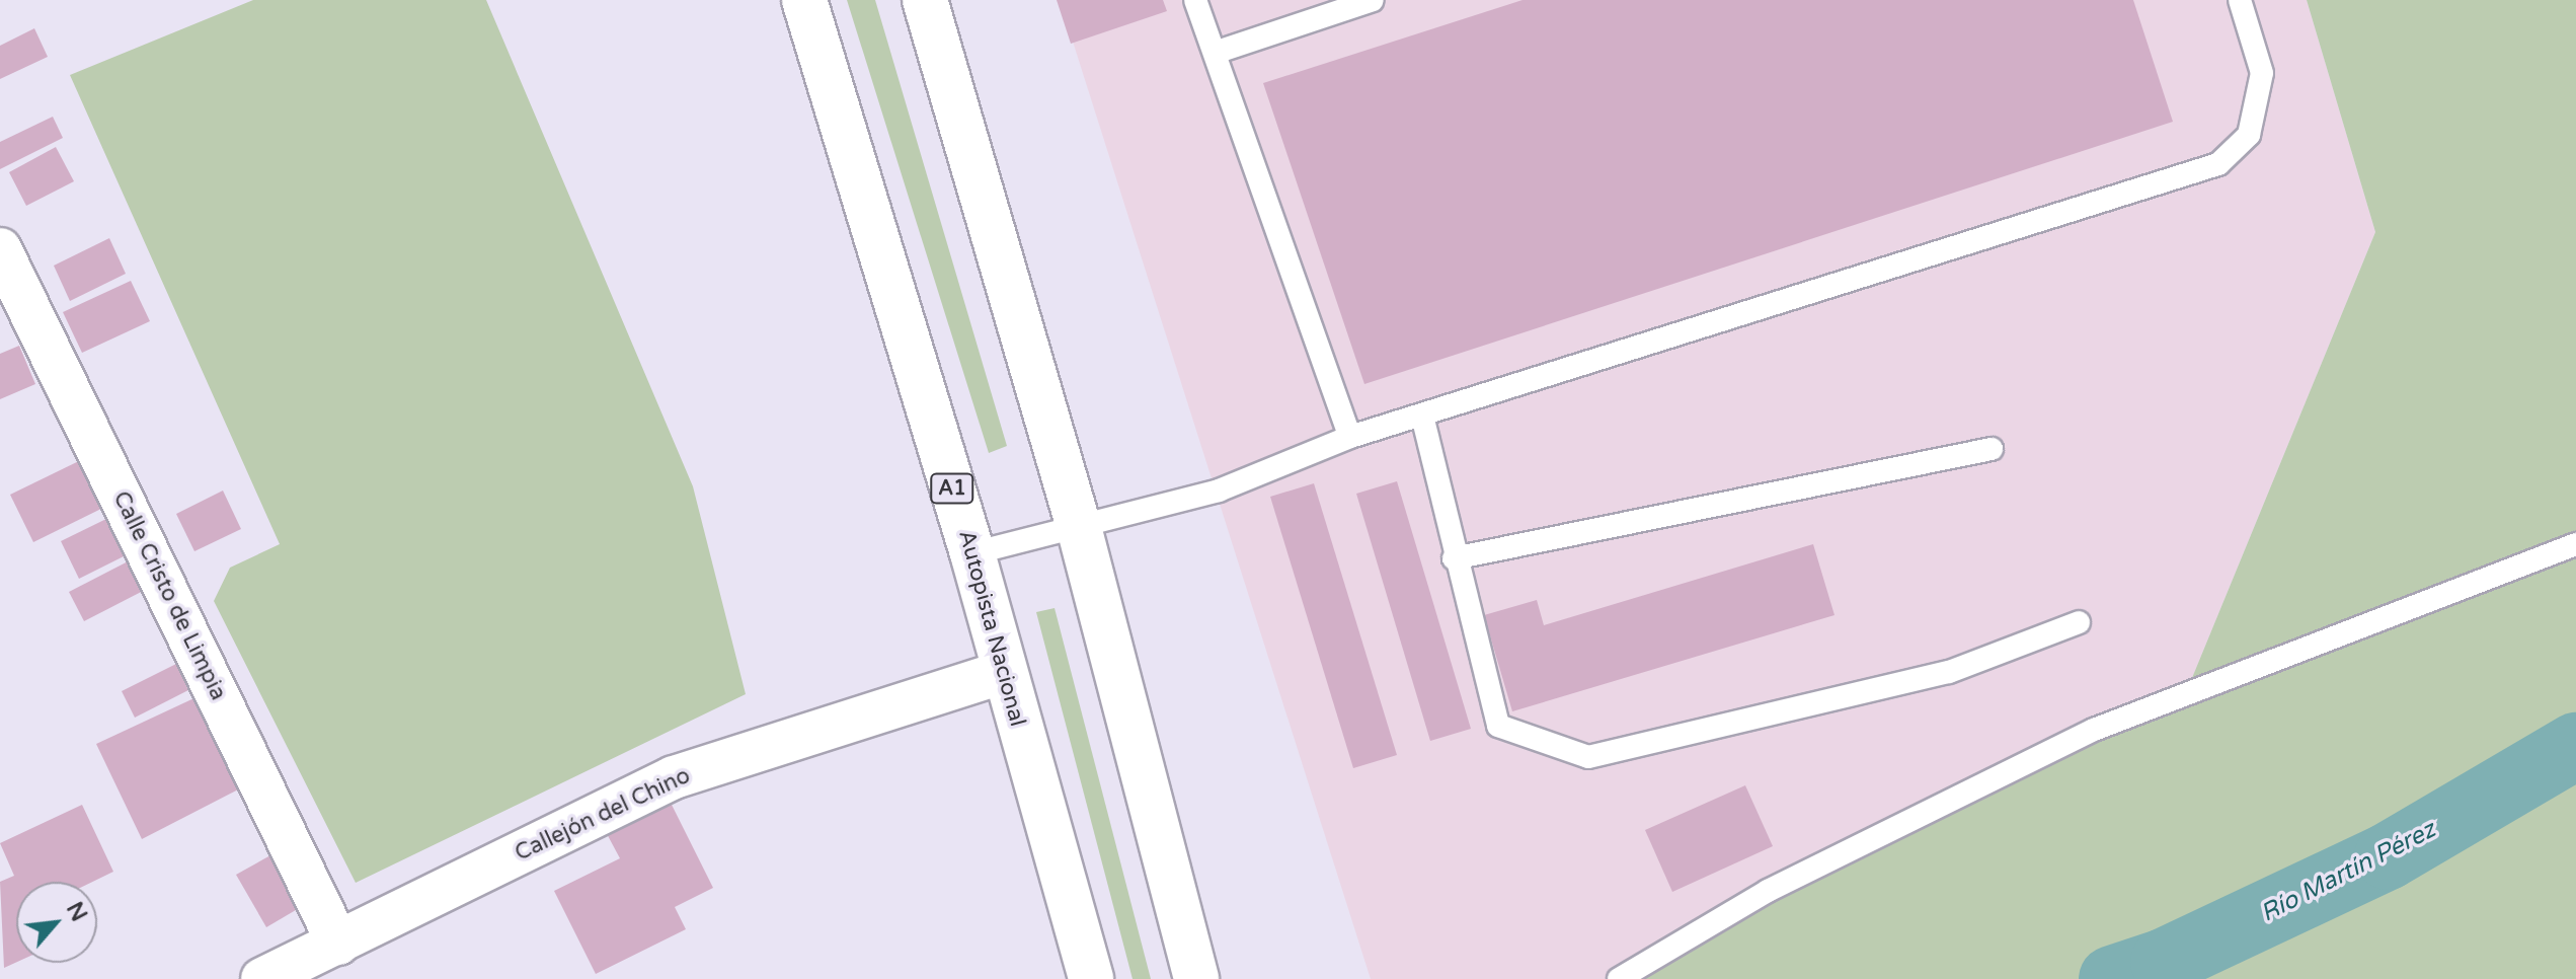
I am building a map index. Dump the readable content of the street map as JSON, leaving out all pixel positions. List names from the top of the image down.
{
  "streets": {
    "highway": ["A1", "Autopista Nacional"],
    "street": ["Calle Cristo de Limpia", "Callejón del Chino"]
  },
  "crossings": [
    ["Calle Cristo de Limpia", "Callejón del Chino"],
    ["Autopista Nacional", "Callejón del Chino"]
  ],
  "water": ["Río Martín Pérez"],
  "north": "top right"
}
